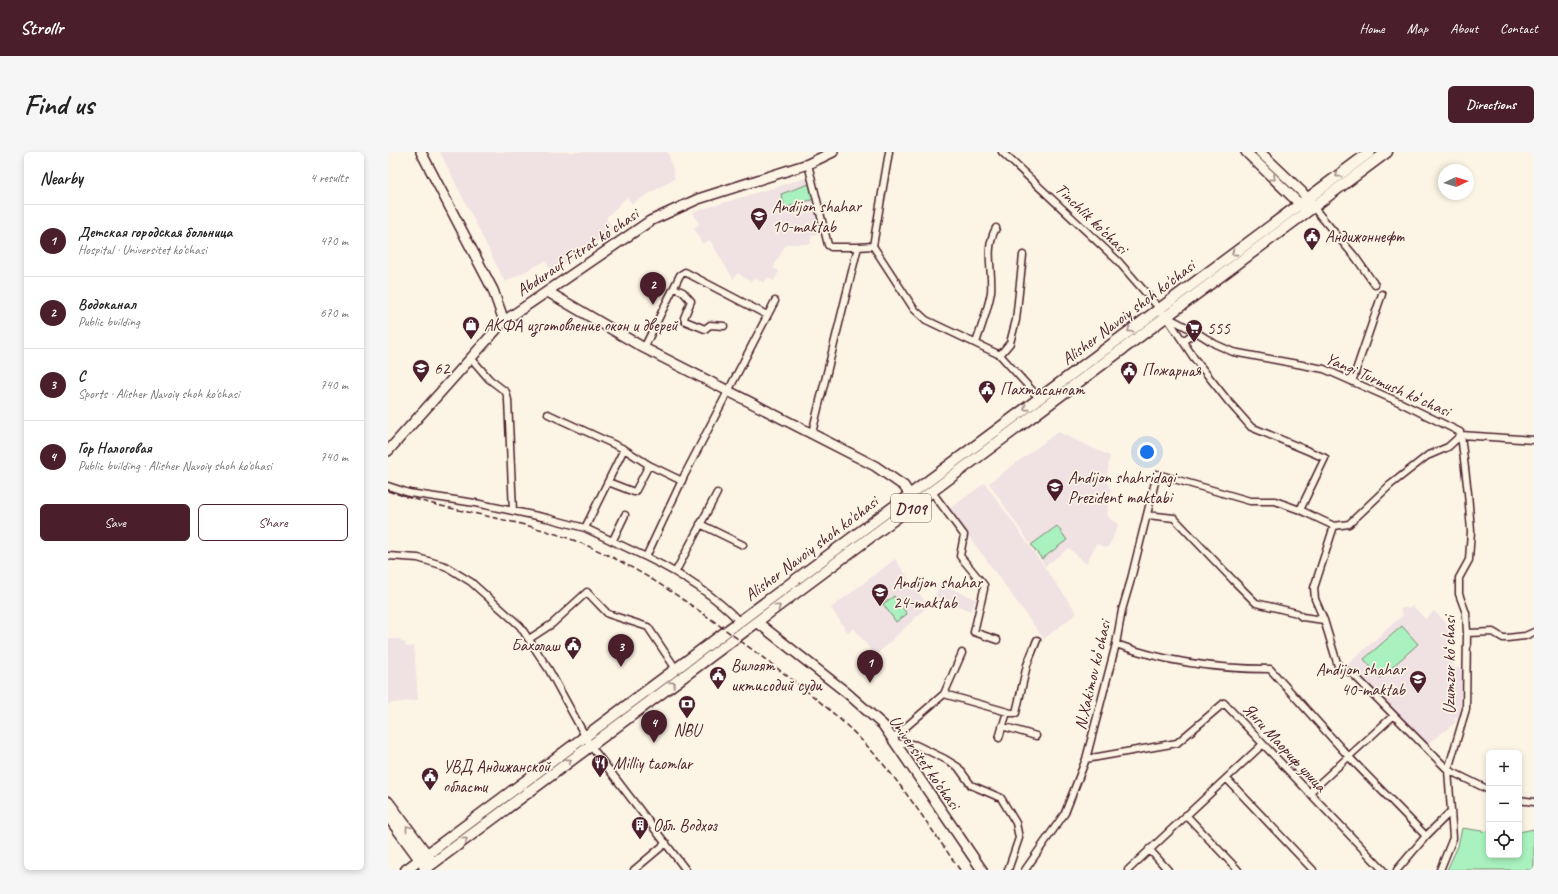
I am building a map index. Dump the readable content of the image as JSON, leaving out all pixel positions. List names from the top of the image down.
{
  "streets": {
    "main road": [
      "Abdurauf Fitrat koʻchasi",
      "Alisher Navoiy shoh ko'chasi",
      "D109",
      "Universitet kо‘chasi"
    ],
    "street": [
      "Tinchlik kо‘chasi",
      "Yangi Turmush koʻchasi",
      "Uzumzor koʻchasi",
      "N.Xakimov koʻchasi",
      "Янги Маориф улица"
    ]
  },
  "crossings": [
    ["Tinchlik kо‘chasi", "Alisher Navoiy shoh ko'chasi"],
    ["Tinchlik kо‘chasi", "Yangi Turmush koʻchasi"],
    ["Alisher Navoiy shoh ko'chasi", "Yangi Turmush koʻchasi"],
    ["Alisher Navoiy shoh ko'chasi", "Universitet kо‘chasi"],
    ["Yangi Turmush koʻchasi", "Uzumzor koʻchasi"],
    ["N.Xakimov koʻchasi", "Янги Маориф улица"]
  ],
  "places": {
    "school or university": [
      "Andijon shahar 10-maktab",
      "62",
      "Andijon shahridagi Prezident maktabi",
      "Andijon shahar 24-maktab",
      "Andijon shahar 40-maktab"
    ],
    "public building": [
      "Андижоннефт",
      "Пожарная",
      "Пахтасаноат",
      "Бахолаш",
      "Вилоят иктисодий суди",
      "УВД Андижанской области"
    ],
    "shop": ["АКФА изготовление окон и дверей"],
    "supermarket": ["555"],
    "bank": ["NBU"],
    "restaurant": ["Milliy taomlar"],
    "building": ["Обл. Водхоз"]
  },
  "north": "right",
  "page": {
    "header": "Strollr",
    "nav": [
      "Home",
      "Map",
      "About",
      "Contact"
    ],
    "buttons": [
      "Directions",
      ["Save", "Share"]
    ],
    "title": "Find us",
    "heading": ["Nearby", "4 results"],
    "list": [
      {
        "mark": "1",
        "name": "Детская городская больница",
        "note": "Hospital · Universitet kо‘chasi",
        "value": "470 m"
      },
      {
        "mark": "2",
        "name": "Водоканал",
        "note": "Public building",
        "value": "670 m"
      },
      {
        "mark": "3",
        "name": "С",
        "note": "Sports · Alisher Navoiy shoh ko'chasi",
        "value": "740 m"
      },
      {
        "mark": "4",
        "name": "Гор Налоговая",
        "note": "Public building · Alisher Navoiy shoh ko'chasi",
        "value": "740 m"
      }
    ],
    "pins": [
      "2",
      "3",
      "1",
      "4"
    ],
    "map_buttons": ["+", "−"]
  }
}
